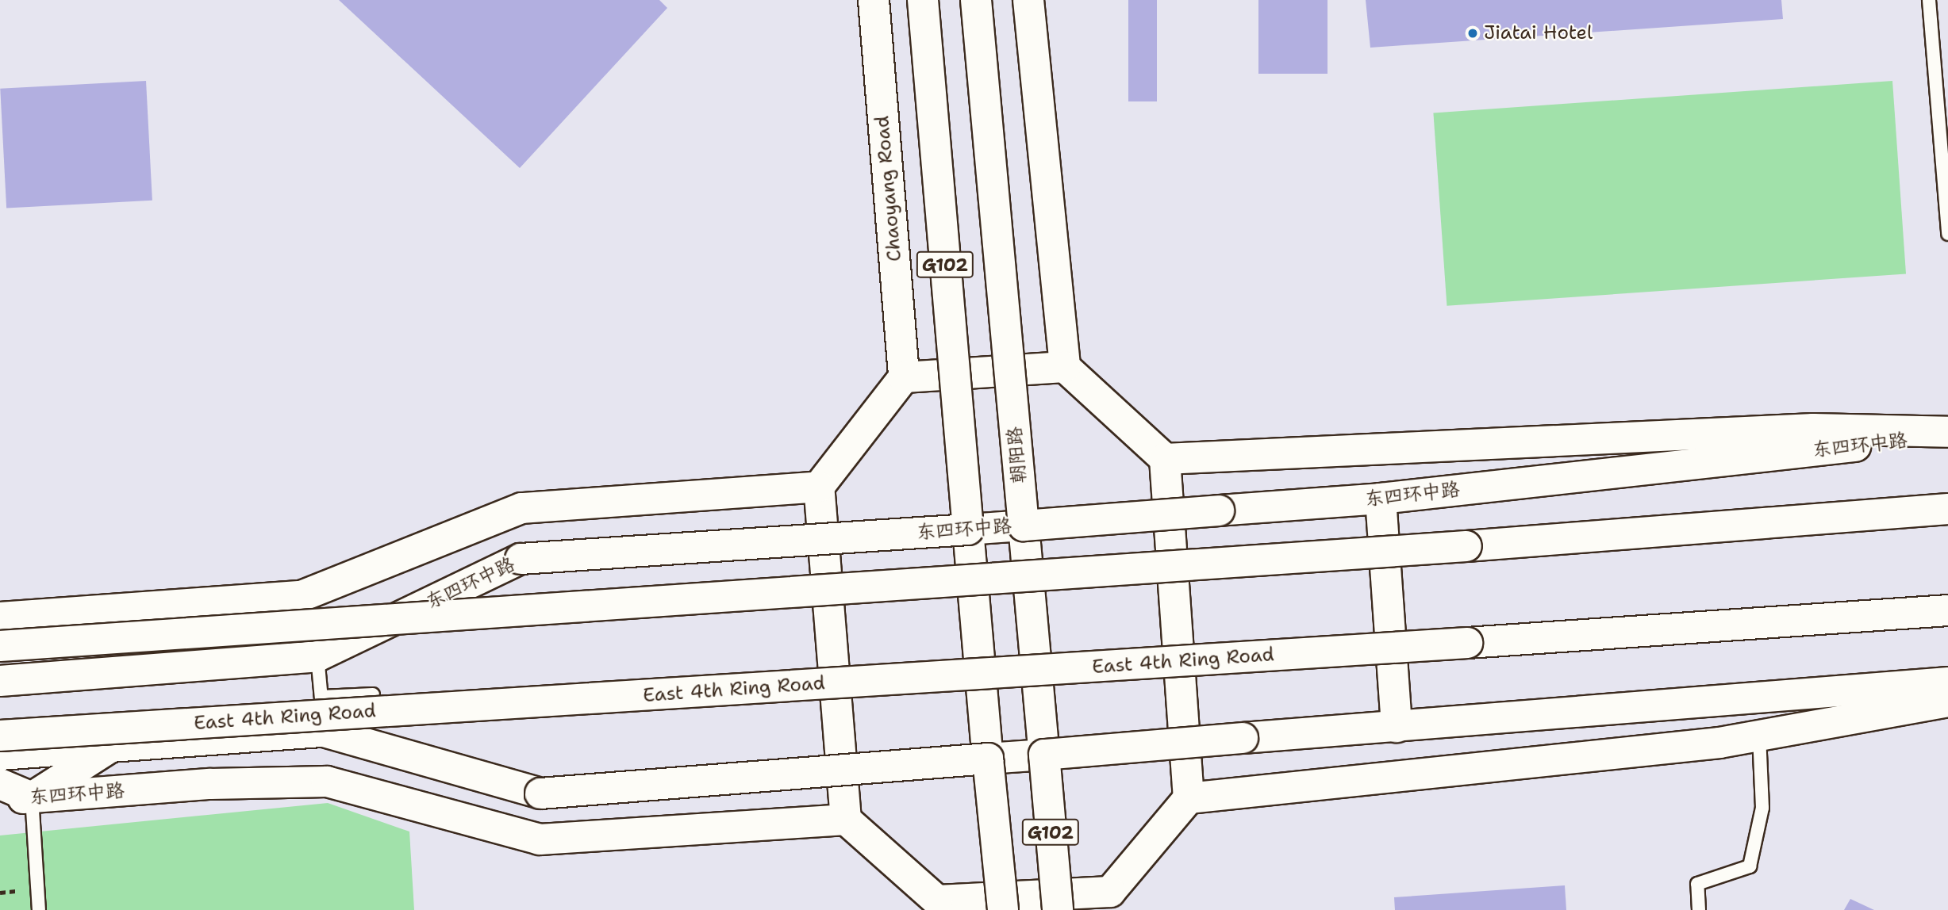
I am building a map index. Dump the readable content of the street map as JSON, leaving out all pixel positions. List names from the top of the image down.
{
  "streets": {
    "main road": [
      "Chaoyang Road",
      "G102",
      "东四环中路",
      "朝阳路",
      "East 4th Ring Road"
    ]
  },
  "crossings": [
    ["G102", "东四环中路"],
    ["东四环中路", "朝阳路"]
  ],
  "places": ["Jiatai Hotel"]
}
